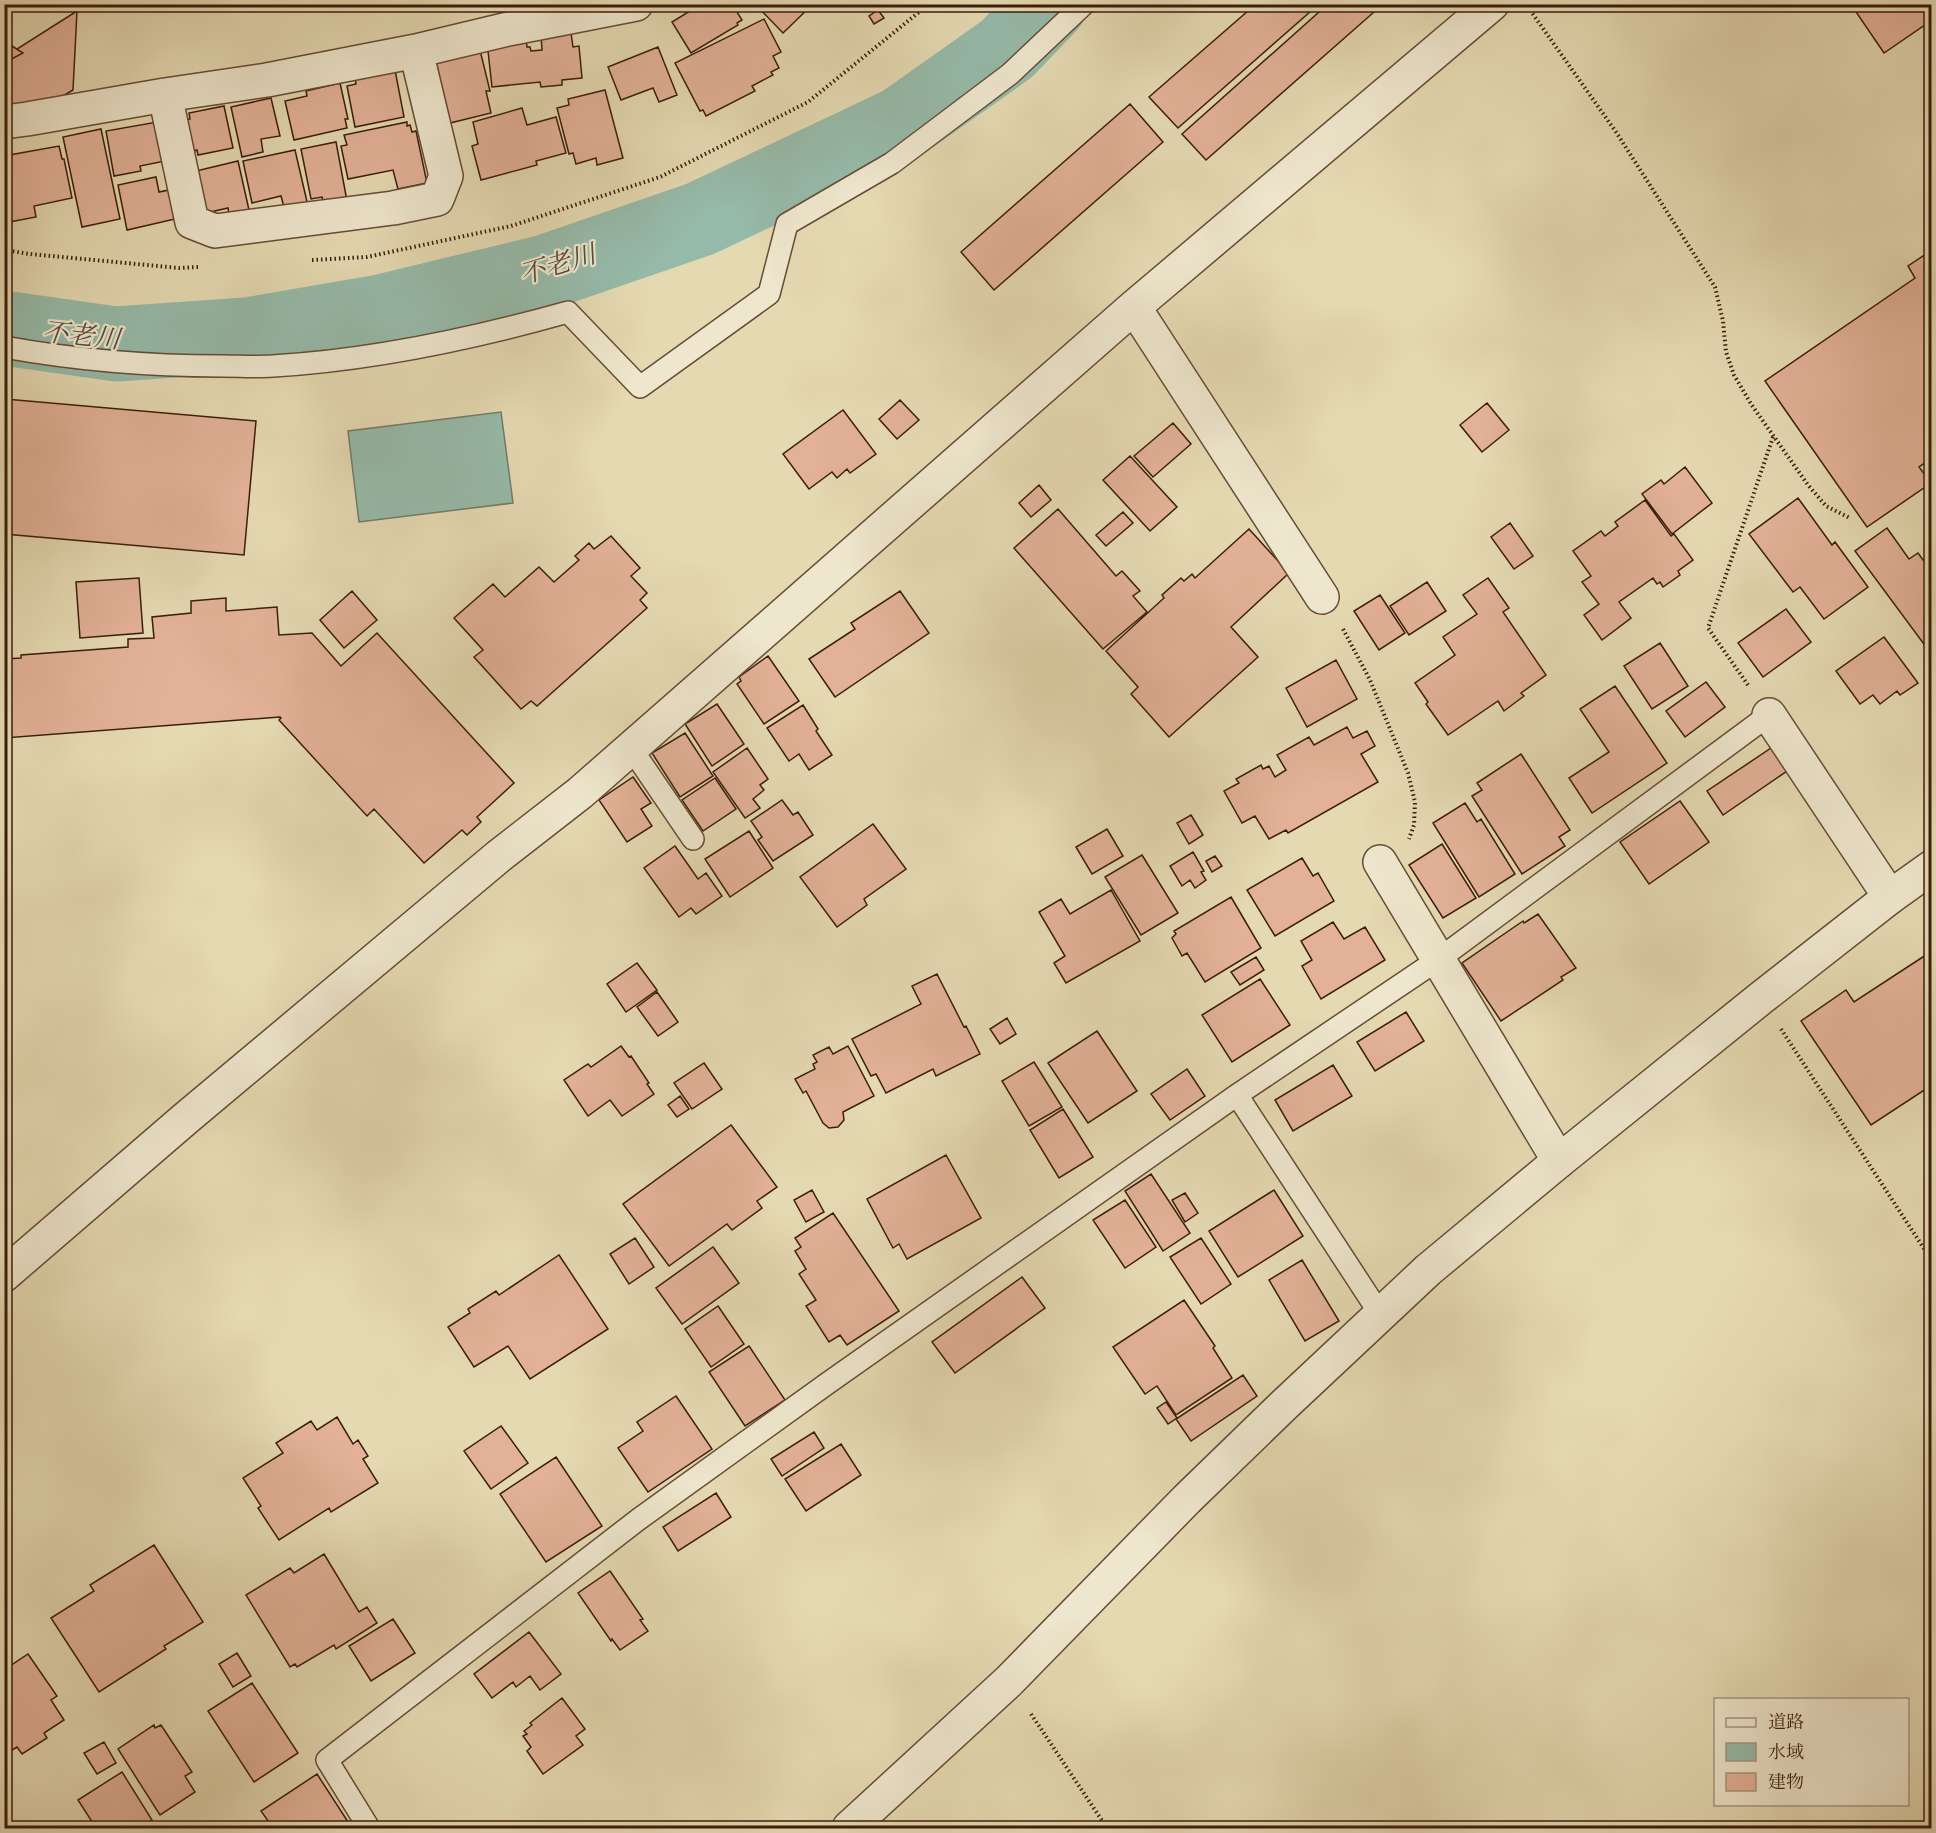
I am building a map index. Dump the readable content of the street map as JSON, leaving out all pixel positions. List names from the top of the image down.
{
  "water": ["不老川"],
  "legend": ["道路", "水域", "建物"]
}
